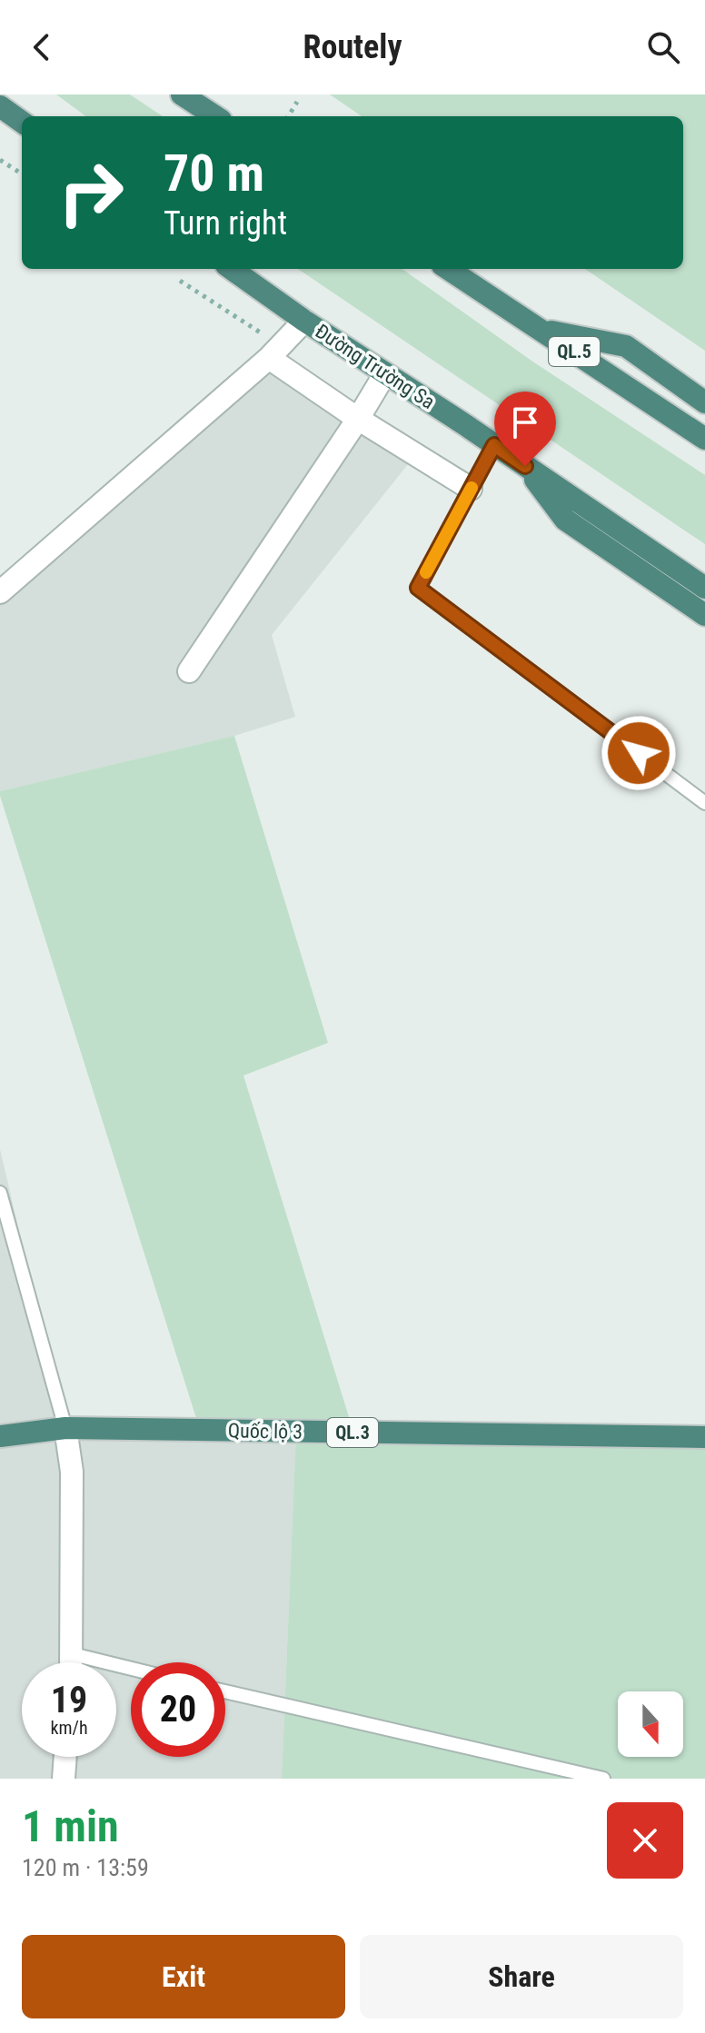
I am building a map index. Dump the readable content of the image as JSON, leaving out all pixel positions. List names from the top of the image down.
{
  "streets": {
    "highway": [
      "QL.5",
      "Đường Trường Sa",
      "Quốc lộ 3",
      "QL.3"
    ]
  },
  "north": "bottom",
  "page": {
    "header": "Routely",
    "turn": ["70 m", "Turn right"],
    "speed": "19 km/h",
    "limit": "20",
    "heading": ["1 min", "120 m · 13:59"],
    "buttons": ["Exit", "Share"]
  }
}
